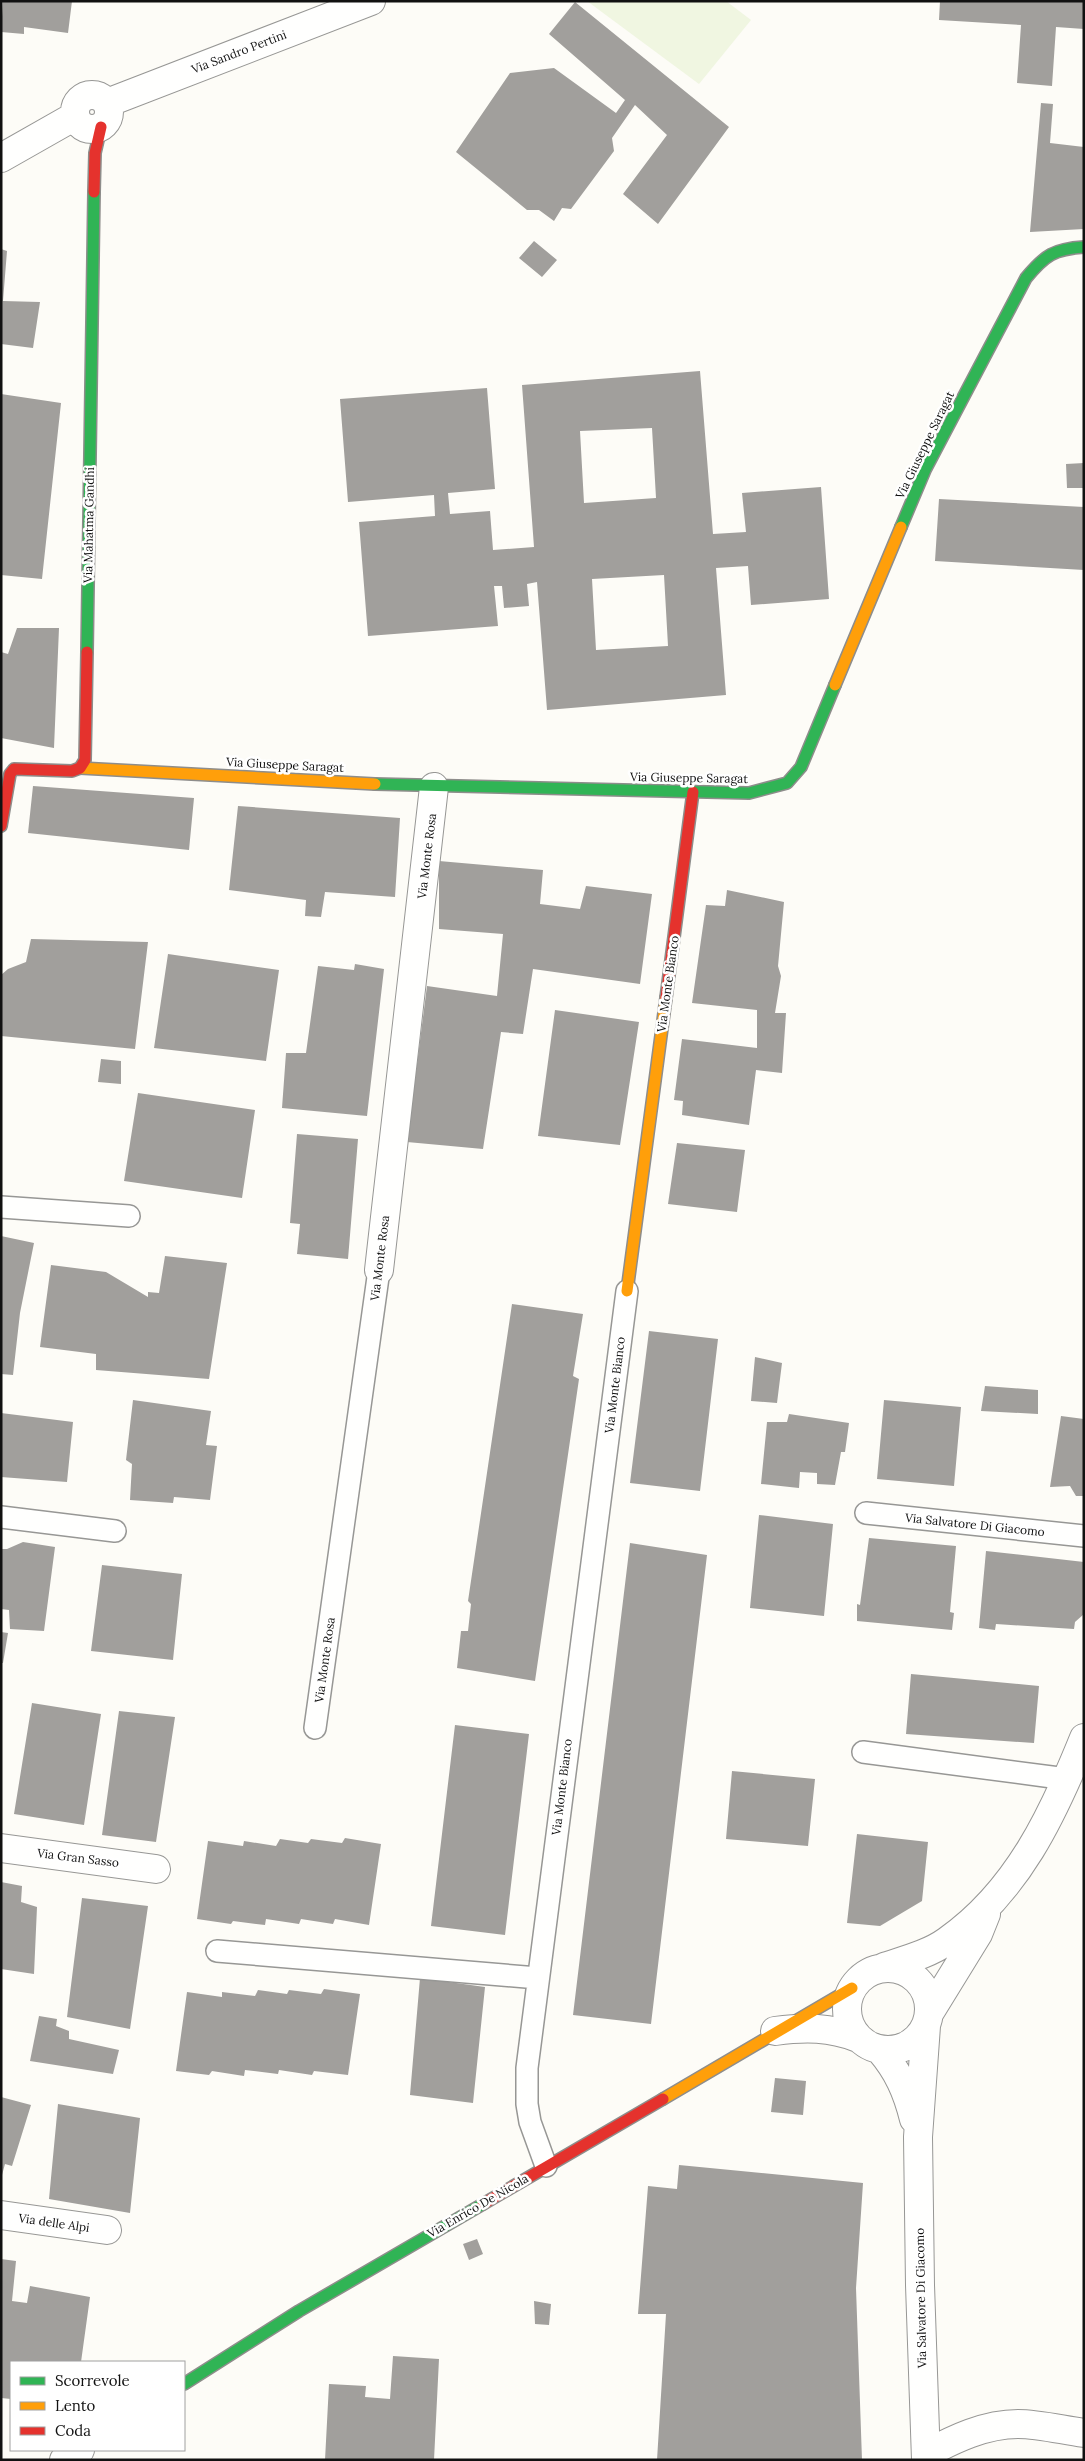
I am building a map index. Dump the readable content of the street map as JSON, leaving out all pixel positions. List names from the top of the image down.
{
  "streets": {
    "street": [
      "Via Sandro Pertini",
      "Via Giuseppe Saragat",
      "Via Mahatma Gandhi",
      "Via Monte Rosa",
      "Via Monte Bianco",
      "Via Salvatore Di Giacomo",
      "Via Gran Sasso",
      "Via Enrico De Nicola",
      "Via delle Alpi"
    ]
  },
  "crossings": [
    ["Via Sandro Pertini", "Via Mahatma Gandhi"],
    ["Via Giuseppe Saragat", "Via Mahatma Gandhi"],
    ["Via Giuseppe Saragat", "Via Monte Rosa"],
    ["Via Giuseppe Saragat", "Via Monte Bianco"],
    ["Via Monte Bianco", "Via Enrico De Nicola"],
    ["Via Salvatore Di Giacomo", "Via Enrico De Nicola"]
  ],
  "legend": ["Scorrevole", "Lento", "Coda"]
}
